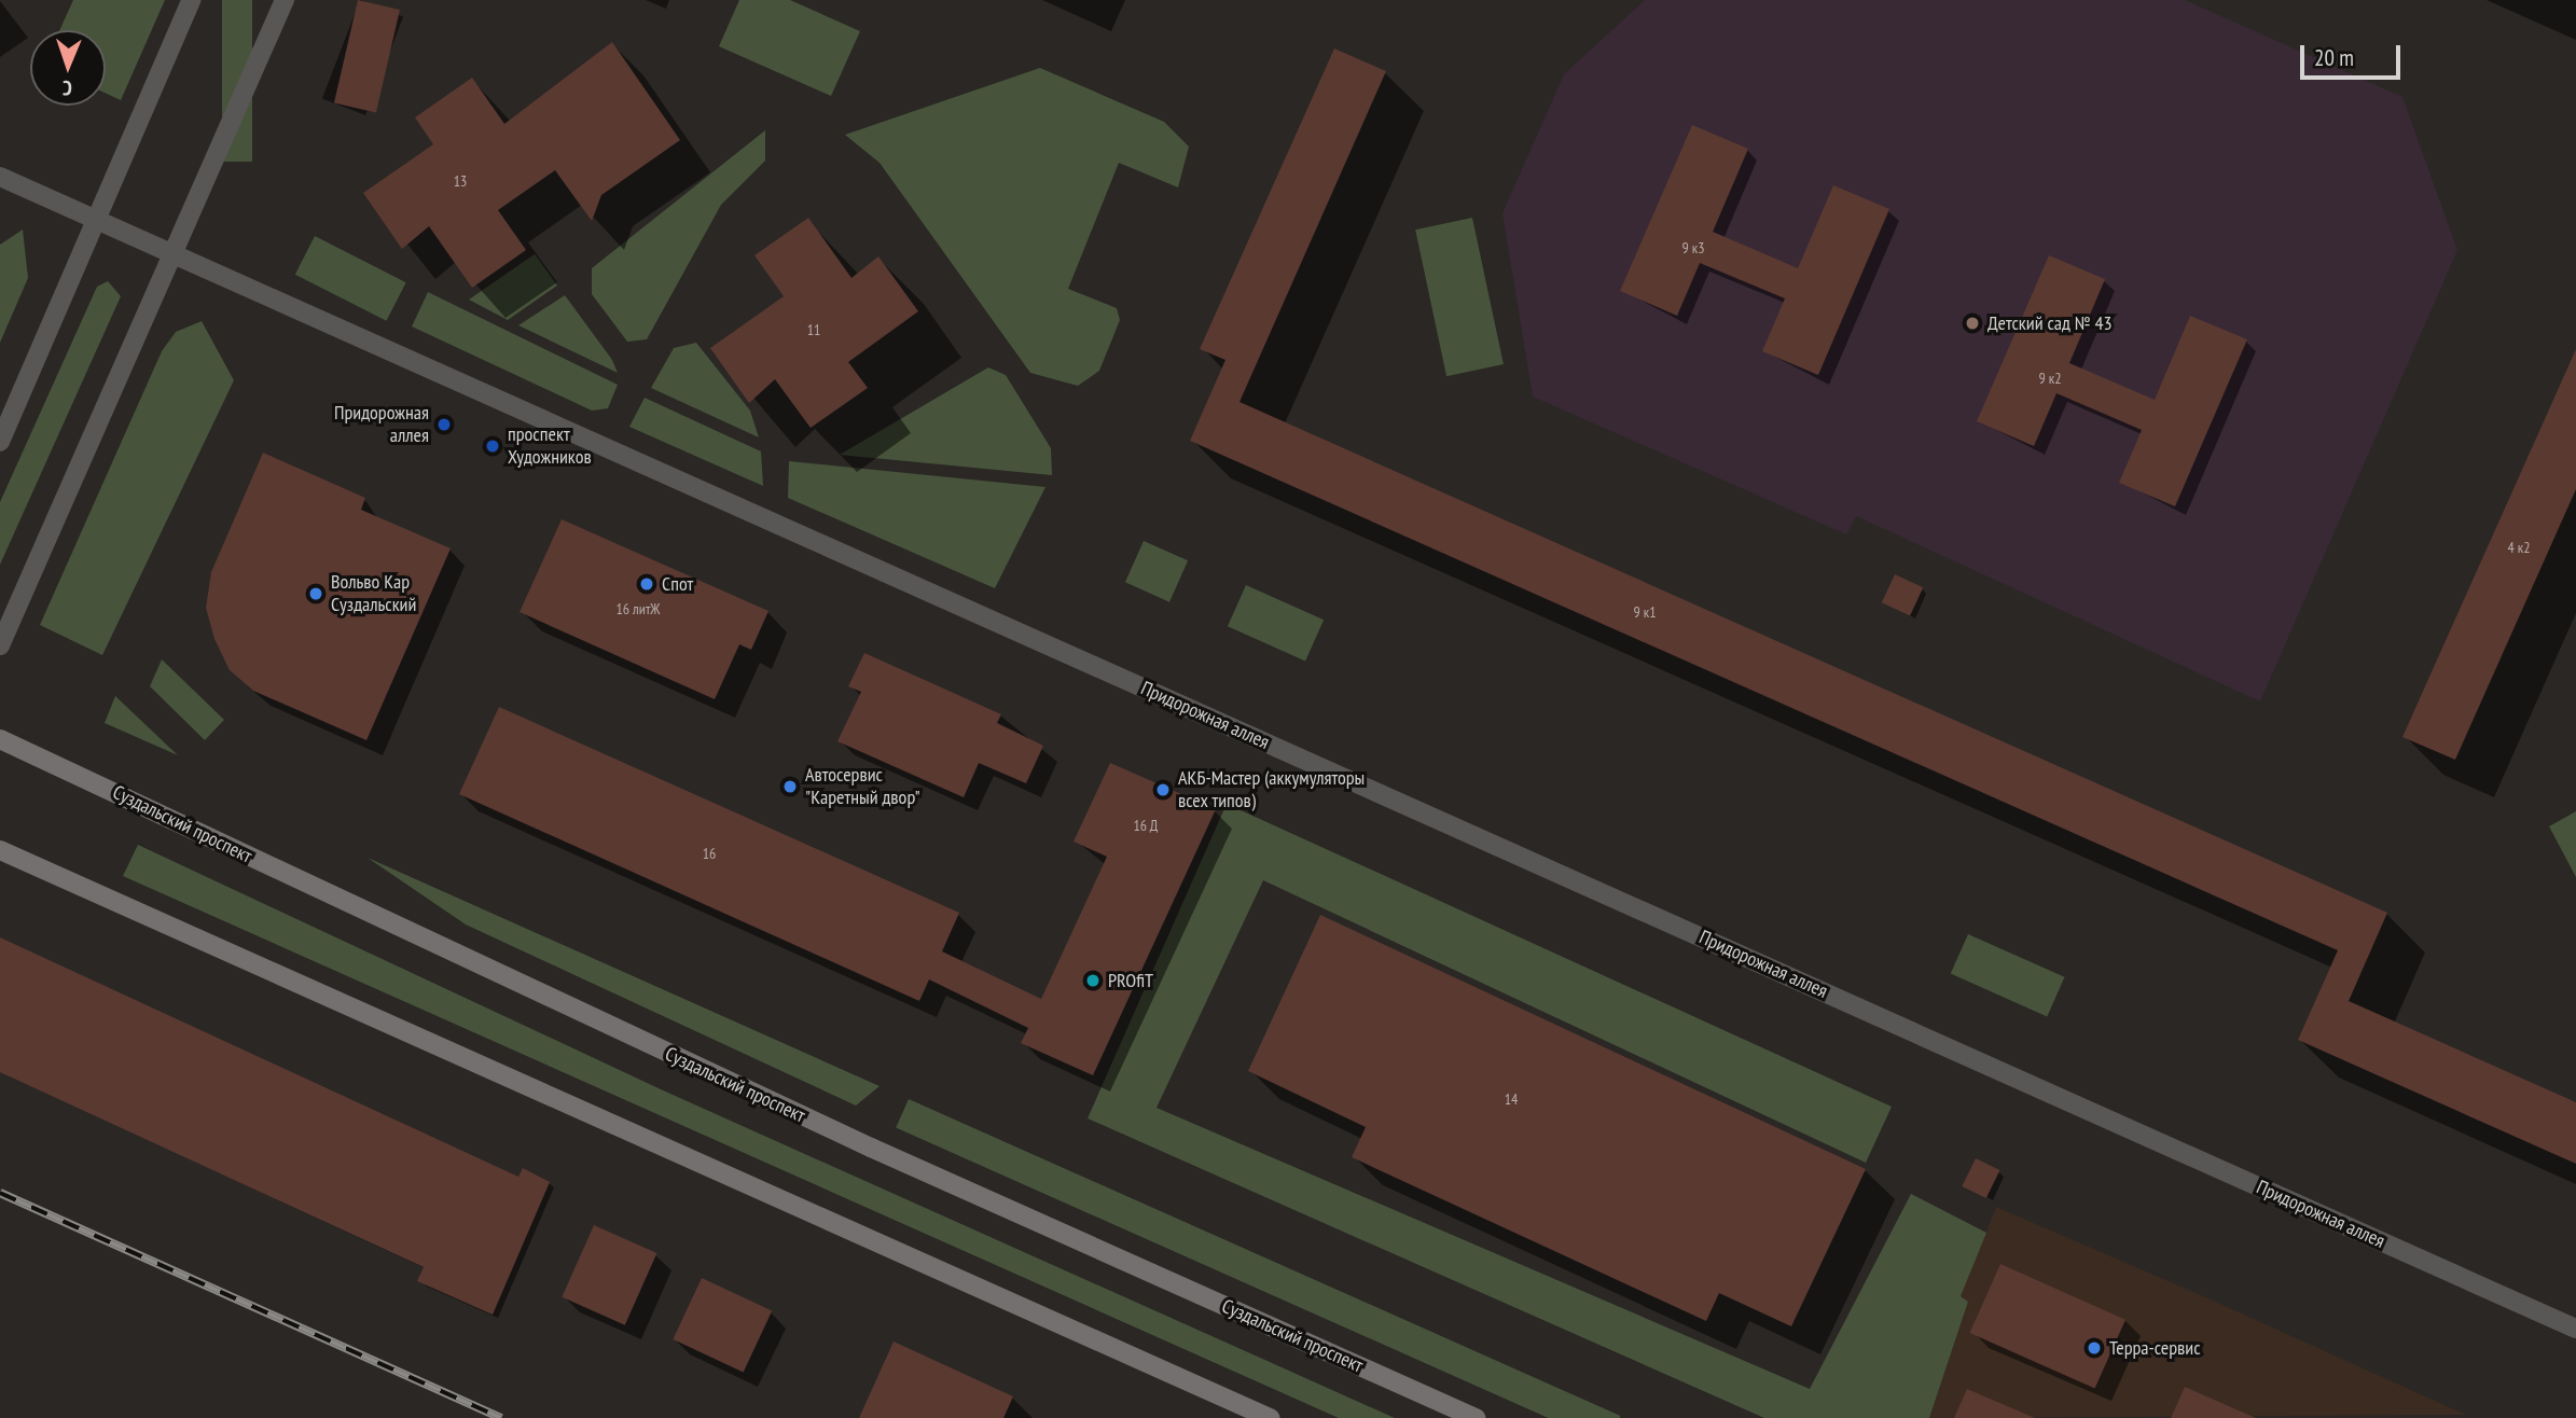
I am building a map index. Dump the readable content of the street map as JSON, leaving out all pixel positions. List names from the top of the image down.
{
  "streets": {
    "main road": ["Суздальский проспект"],
    "street": ["Придорожная аллея"]
  },
  "places": [
    "Детский сад № 43",
    "Придорожная аллея",
    "проспект Художников",
    "Спот",
    "Вольво Кар Суздальский",
    "Автосервис \"Каретный двор\"",
    "АКБ-Мастер (аккумуляторы всех типов)",
    "PROfiT",
    "Терра-сервис"
  ],
  "house_numbers": [
    "13",
    "9 к3",
    "11",
    "9 к2",
    "4 к2",
    "16 литЖ",
    "9 к1",
    "16 Д",
    "16",
    "14"
  ],
  "scale_bar": "20 m",
  "north": "bottom"
}
